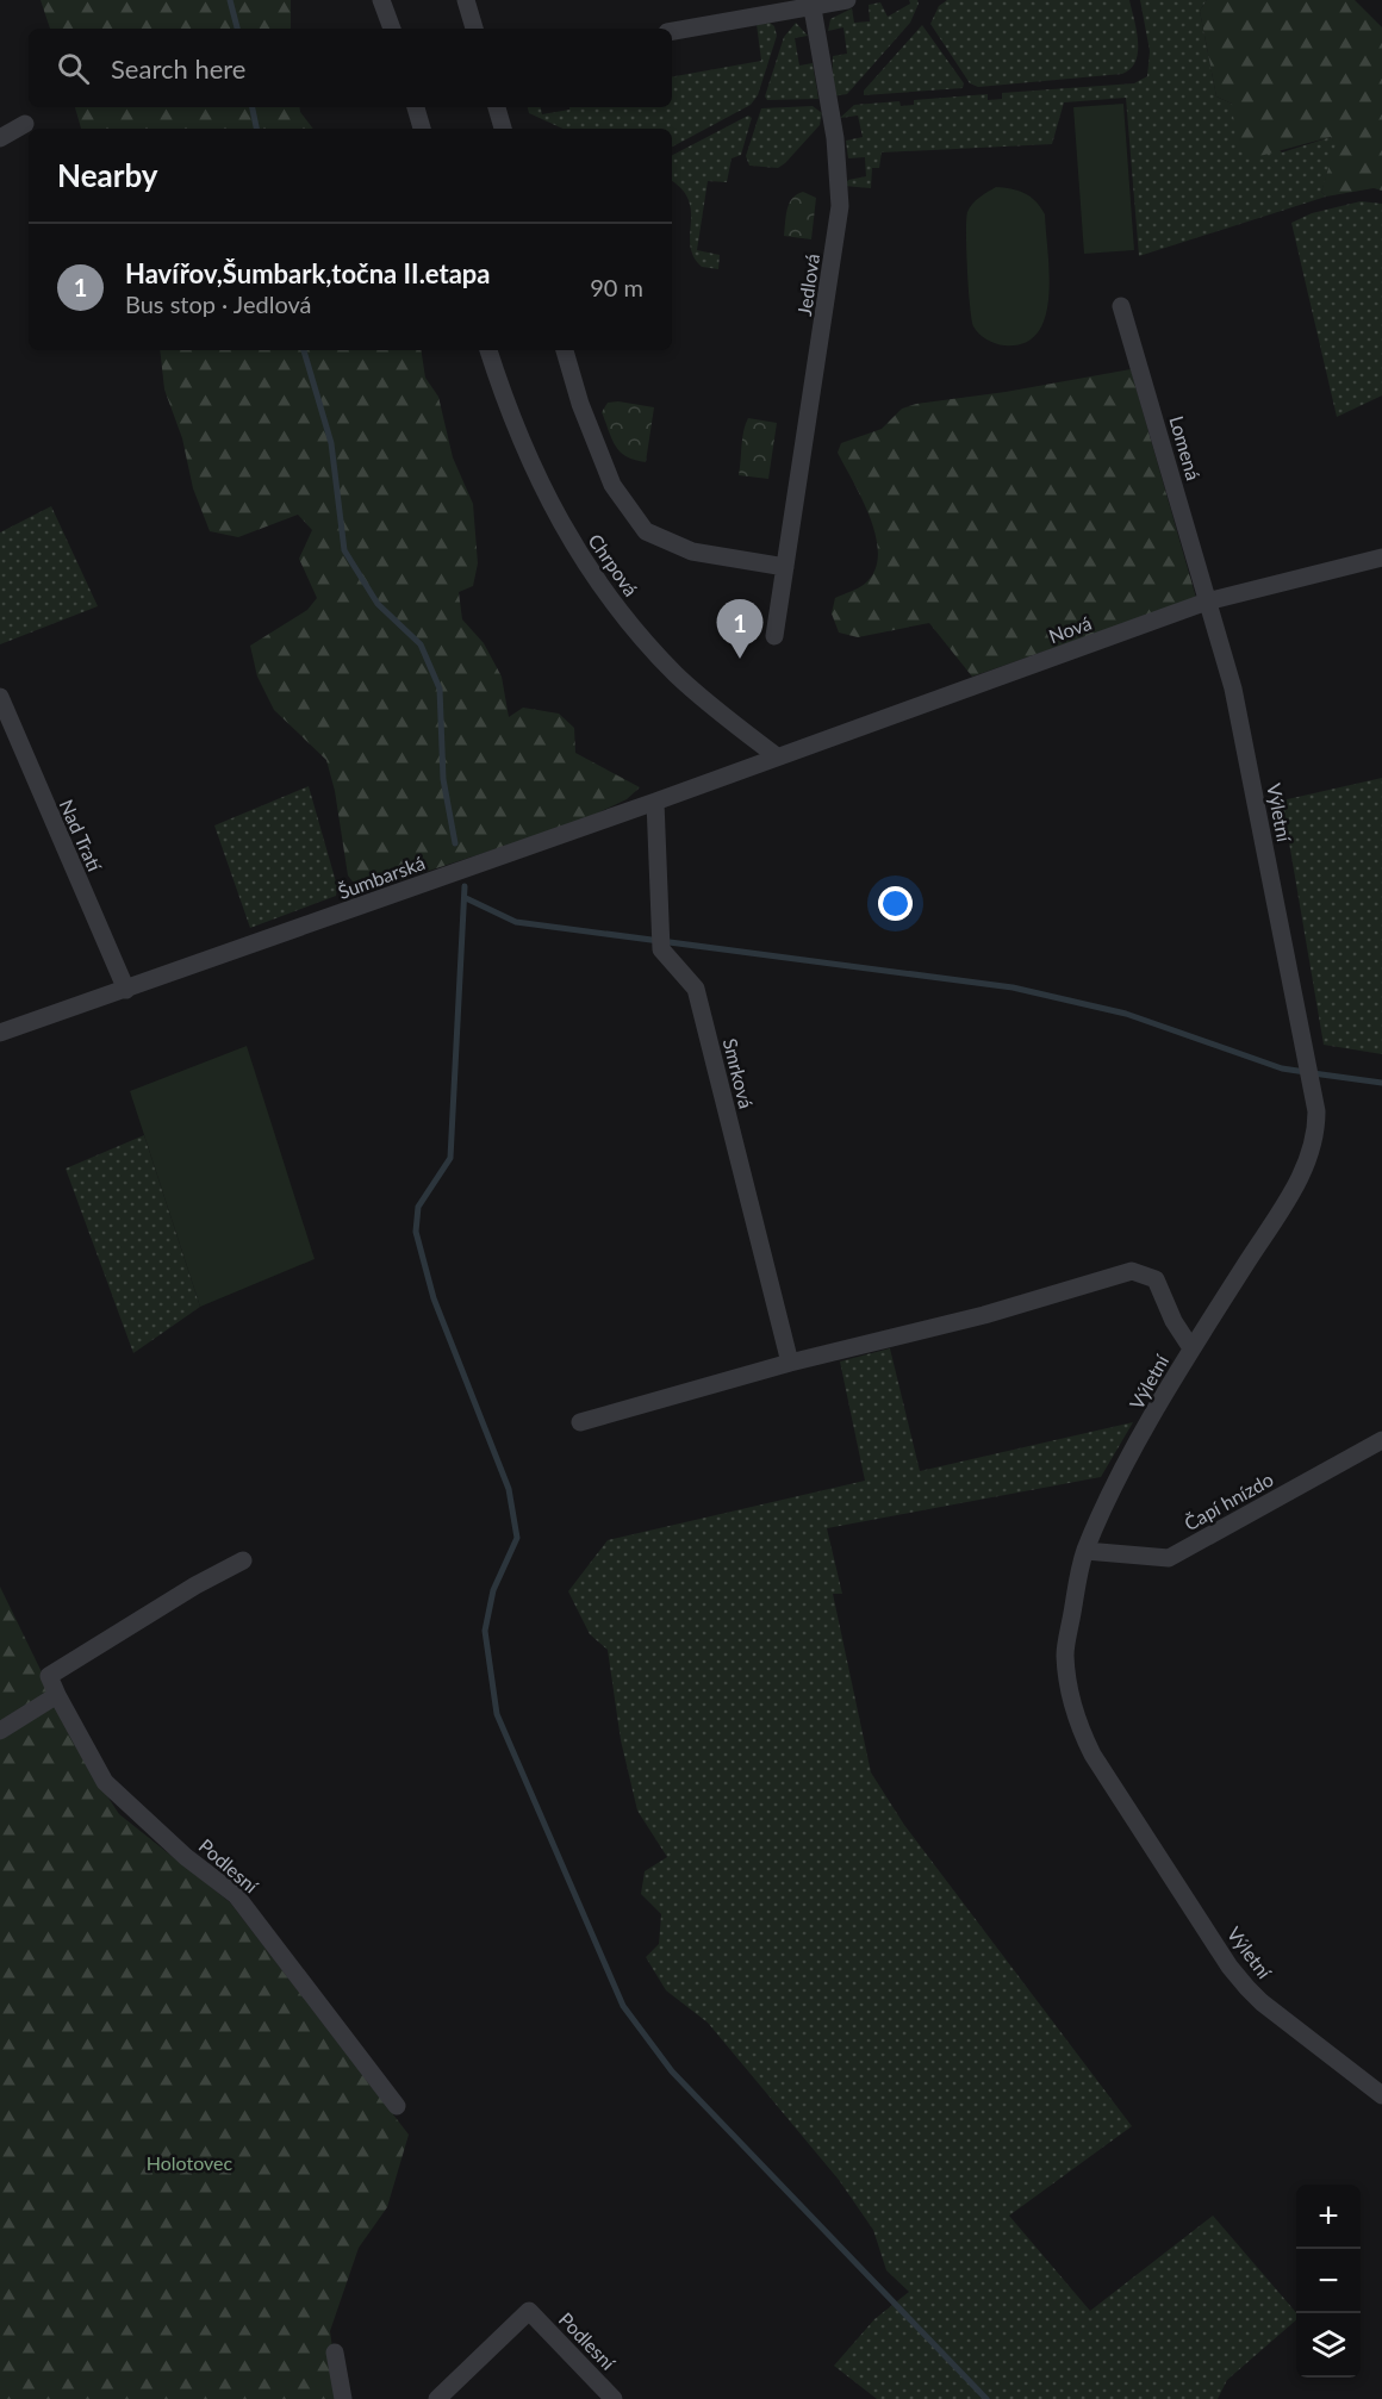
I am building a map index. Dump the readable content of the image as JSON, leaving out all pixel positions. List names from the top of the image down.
{
  "streets": {
    "street": [
      "Jedlová",
      "Lomená",
      "Chrpová",
      "Nová",
      "Výletní",
      "Nad Tratí",
      "Šumbarská",
      "Smrková",
      "Čapí hnízdo",
      "Podlesní"
    ]
  },
  "crossings": [
    ["Lomená", "Nová"],
    ["Lomená", "Výletní"],
    ["Chrpová", "Nová"],
    ["Chrpová", "Šumbarská"],
    ["Nová", "Výletní"],
    ["Nová", "Šumbarská"],
    ["Výletní", "Čapí hnízdo"],
    ["Nad Tratí", "Šumbarská"],
    ["Šumbarská", "Smrková"]
  ],
  "parks": ["Holotovec"],
  "page": {
    "search": "Search here",
    "heading": "Nearby",
    "list": [
      {
        "mark": "1",
        "name": "Havířov,Šumbark,točna II.etapa",
        "note": "Bus stop · Jedlová",
        "value": "90 m"
      }
    ],
    "pins": "1",
    "map_buttons": ["+", "−"]
  }
}
